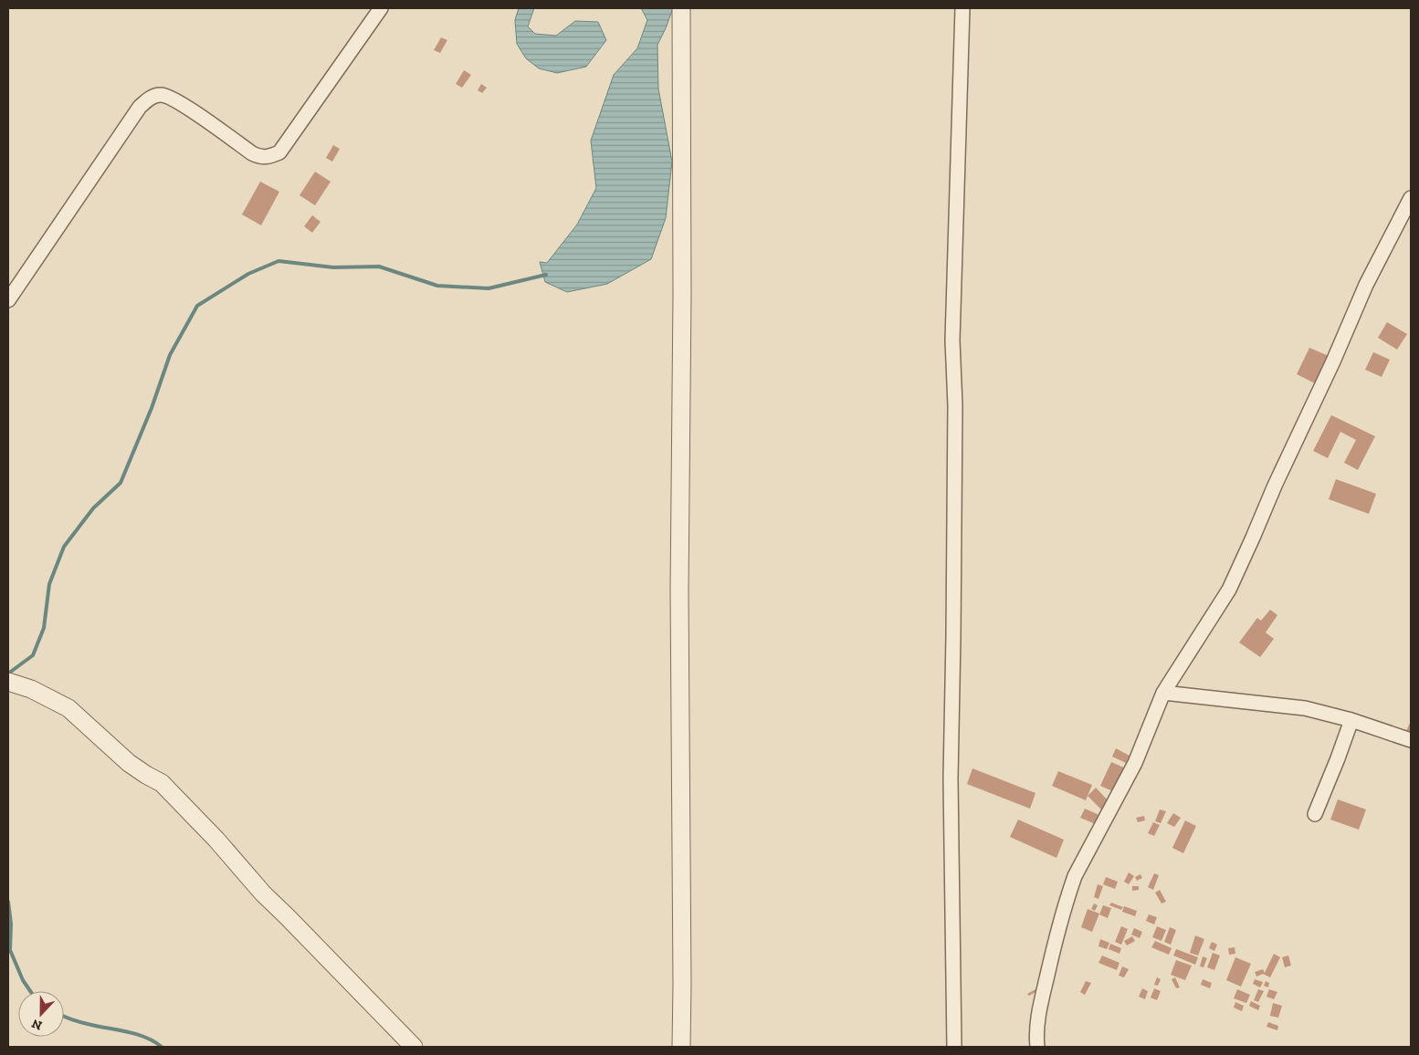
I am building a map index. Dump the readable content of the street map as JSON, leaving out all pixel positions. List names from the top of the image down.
{
  "north": "bottom"
}
